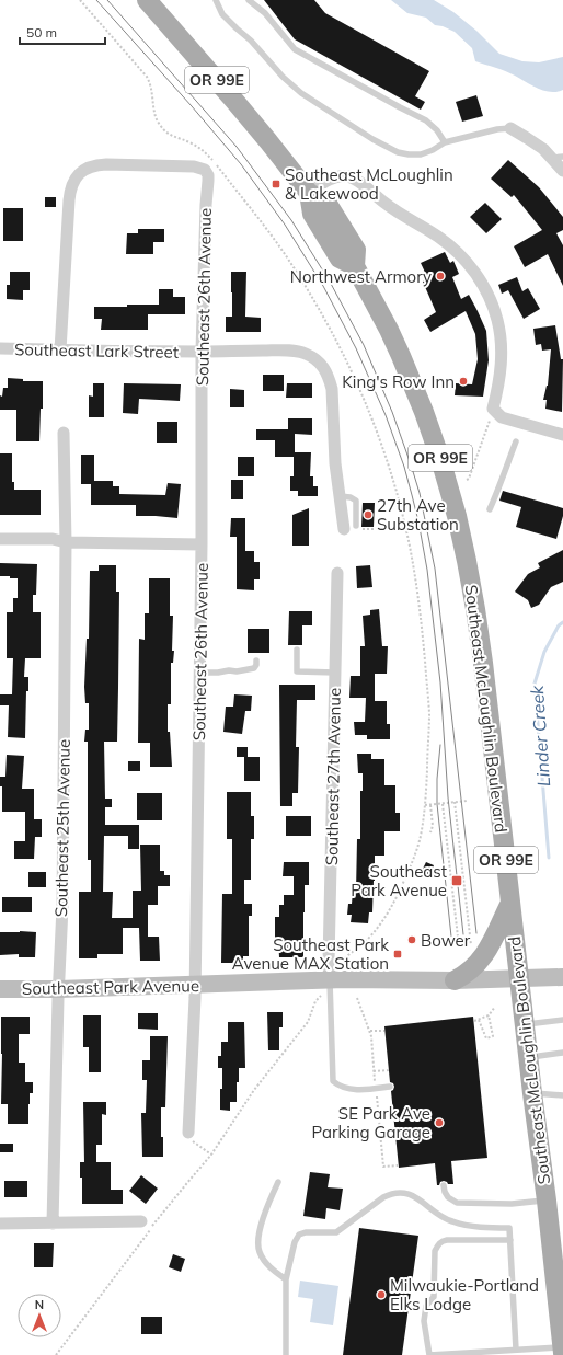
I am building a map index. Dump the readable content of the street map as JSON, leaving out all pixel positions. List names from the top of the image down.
{
  "streets": {
    "main road": ["OR 99E", "Southeast McLoughlin Boulevard"],
    "street": [
      "Southeast 26th Avenue",
      "Southeast Lark Street",
      "Southeast 27th Avenue",
      "Southeast 25th Avenue",
      "Southeast Park Avenue"
    ]
  },
  "crossings": [
    ["Southeast 26th Avenue", "Southeast Lark Street"],
    ["Southeast 26th Avenue", "Southeast Park Avenue"],
    ["Southeast McLoughlin Boulevard", "Southeast Park Avenue"],
    ["Southeast 27th Avenue", "Southeast Park Avenue"],
    ["Southeast 25th Avenue", "Southeast Park Avenue"]
  ],
  "water": ["Linder Creek"],
  "places": {
    "transit": ["Southeast McLoughlin & Lakewood", "Southeast Park Avenue", "Southeast Park Avenue MAX Station"],
    "other": [
      "Northwest Armory",
      "King's Row Inn",
      "27th Ave Substation",
      "Bower",
      "SE Park Ave Parking Garage",
      "Milwaukie-Portland Elks Lodge"
    ]
  },
  "scale_bar": "50 m",
  "north": "top"
}
